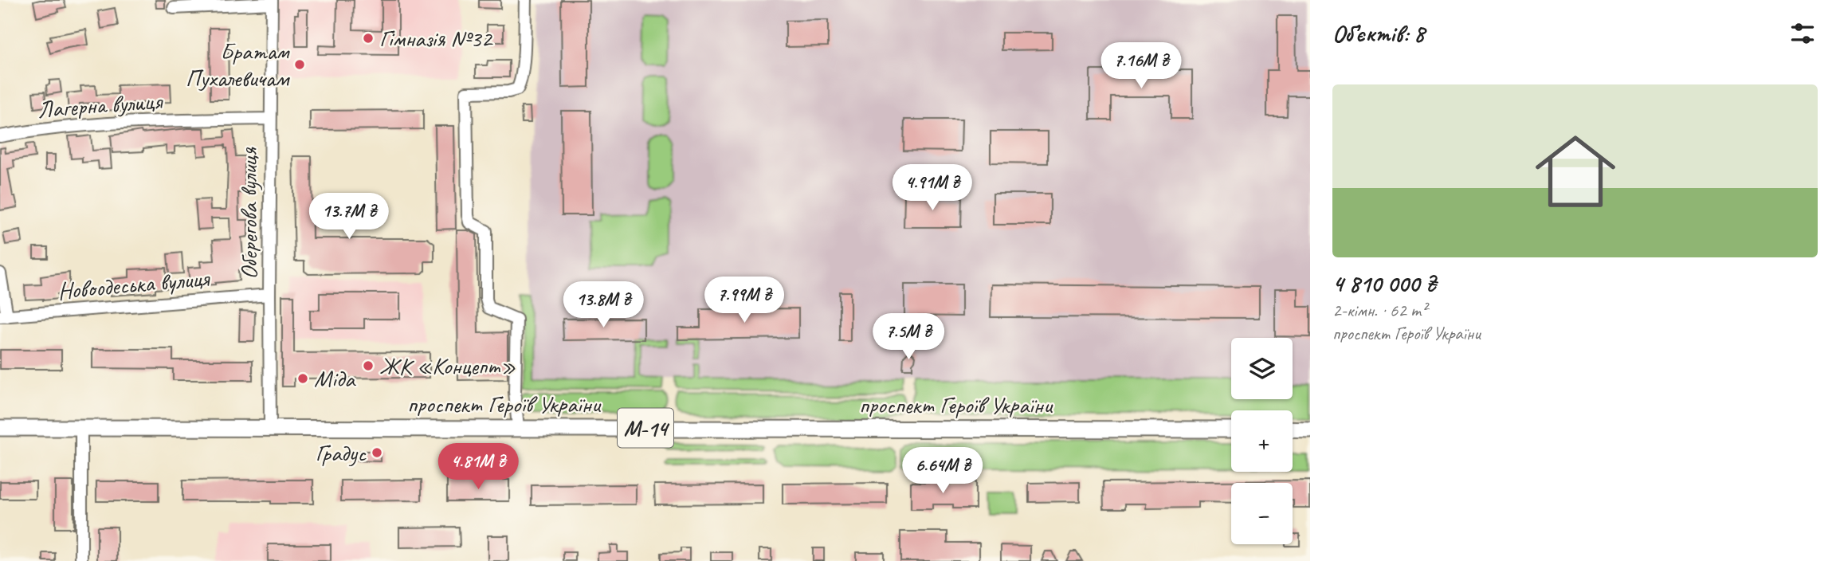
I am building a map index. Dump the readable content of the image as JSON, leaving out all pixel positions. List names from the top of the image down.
{
  "streets": {
    "highway": ["проспект Героїв України", "М-14"],
    "street": ["Лагерна вулиця", "Оберегова вулиця", "Новоодеська вулиця"]
  },
  "crossings": [
    ["Лагерна вулиця", "Оберегова вулиця"],
    ["Оберегова вулиця", "Новоодеська вулиця"],
    ["Оберегова вулиця", "проспект Героїв України"]
  ],
  "places": [
    "Гімназія №32",
    "Братам Пухалевичам",
    "ЖК «Концепт»",
    "Міда",
    "Градус"
  ],
  "page": {
    "heading": "Об’єктів: 8",
    "price": [
      "7.16M ₴",
      "4.91M ₴",
      "13.7M ₴",
      "7.99M ₴",
      "13.8M ₴",
      "7.5M ₴",
      "4.81M ₴",
      "6.64M ₴"
    ],
    "list": [
      {
        "name": "4 810 000 ₴",
        "note": "2-кімн. · 62 m² · проспект Героїв України"
      }
    ],
    "map_buttons": ["+", "−"]
  }
}
